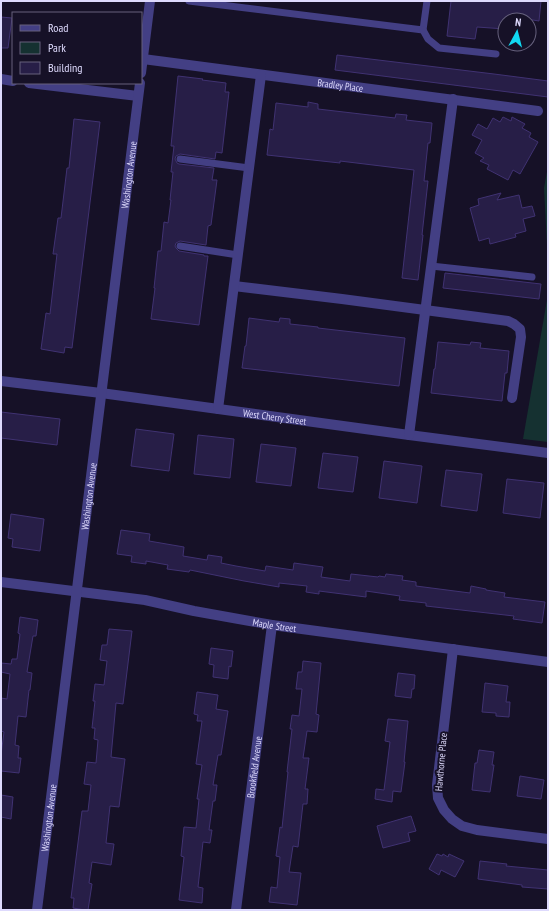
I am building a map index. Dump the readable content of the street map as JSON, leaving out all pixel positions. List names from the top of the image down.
{
  "streets": {
    "street": [
      "Bradley Place",
      "Washington Avenue",
      "West Cherry Street",
      "Maple Street",
      "Hawthorne Place",
      "Brookfield Avenue"
    ]
  },
  "crossings": [
    ["Washington Avenue", "West Cherry Street"],
    ["Washington Avenue", "Maple Street"],
    ["Maple Street", "Hawthorne Place"],
    ["Maple Street", "Brookfield Avenue"]
  ],
  "legend": ["Road", "Park", "Building"],
  "north": "top"
}
